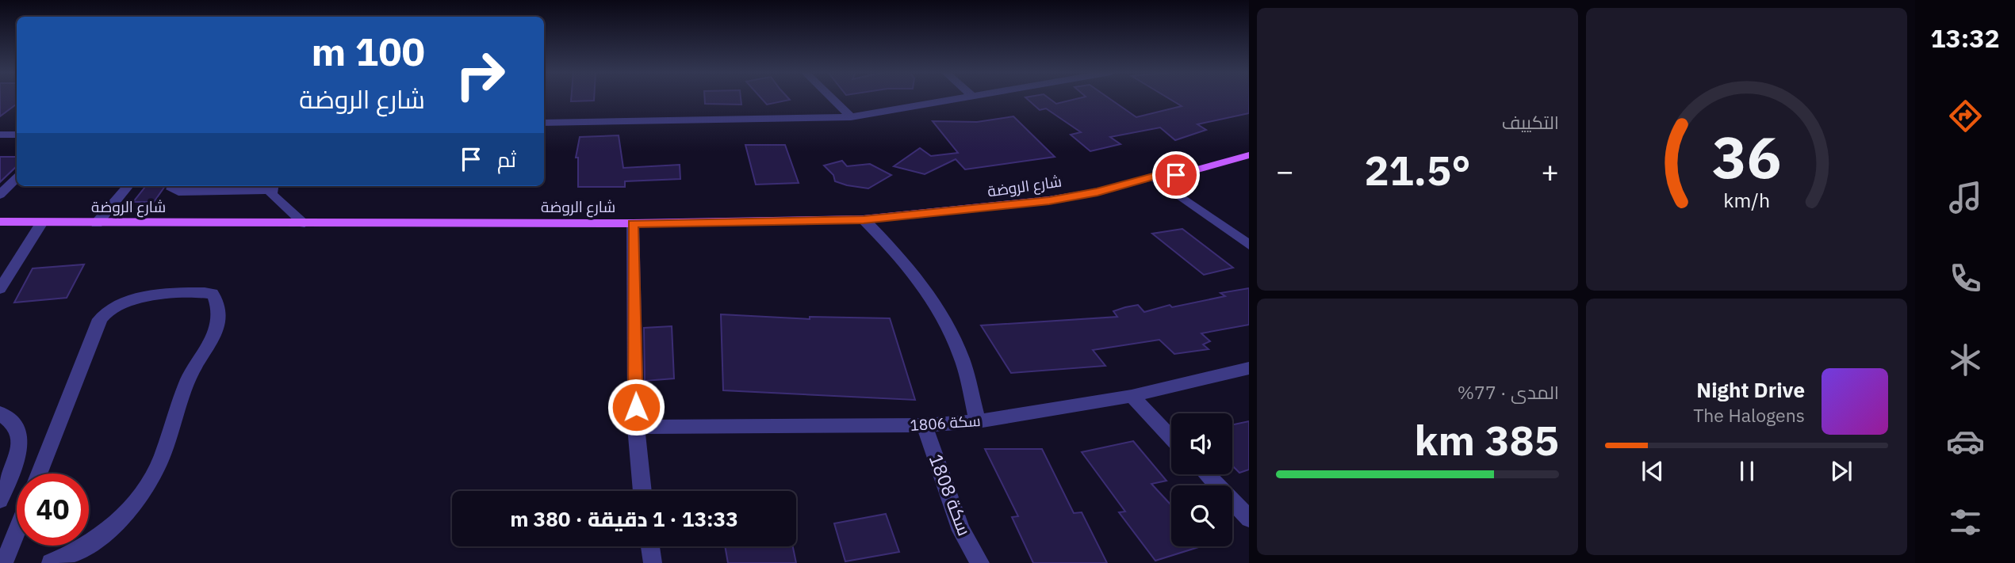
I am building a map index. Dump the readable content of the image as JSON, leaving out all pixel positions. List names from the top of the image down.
{
  "streets": {
    "main road": ["شارع الروضة"],
    "street": ["سكة 1806", "سكة 1808"]
  },
  "crossings": [
    ["سكة 1806", "سكة 1808"]
  ],
  "page": {
    "tabs": "13:32",
    "tile": [
      "التكييف",
      ["المدى · 77%", "385 km"]
    ],
    "turn": ["100 m", "شارع الروضة"],
    "then": "ثم",
    "heat": ["−", "21.5°", "+"],
    "song": ["Night Drive", "The Halogens"],
    "limit": "40",
    "trip": "13:33 · 1 دقيقة · 380 m",
    "gauge": ["36", "km/h"]
  }
}
